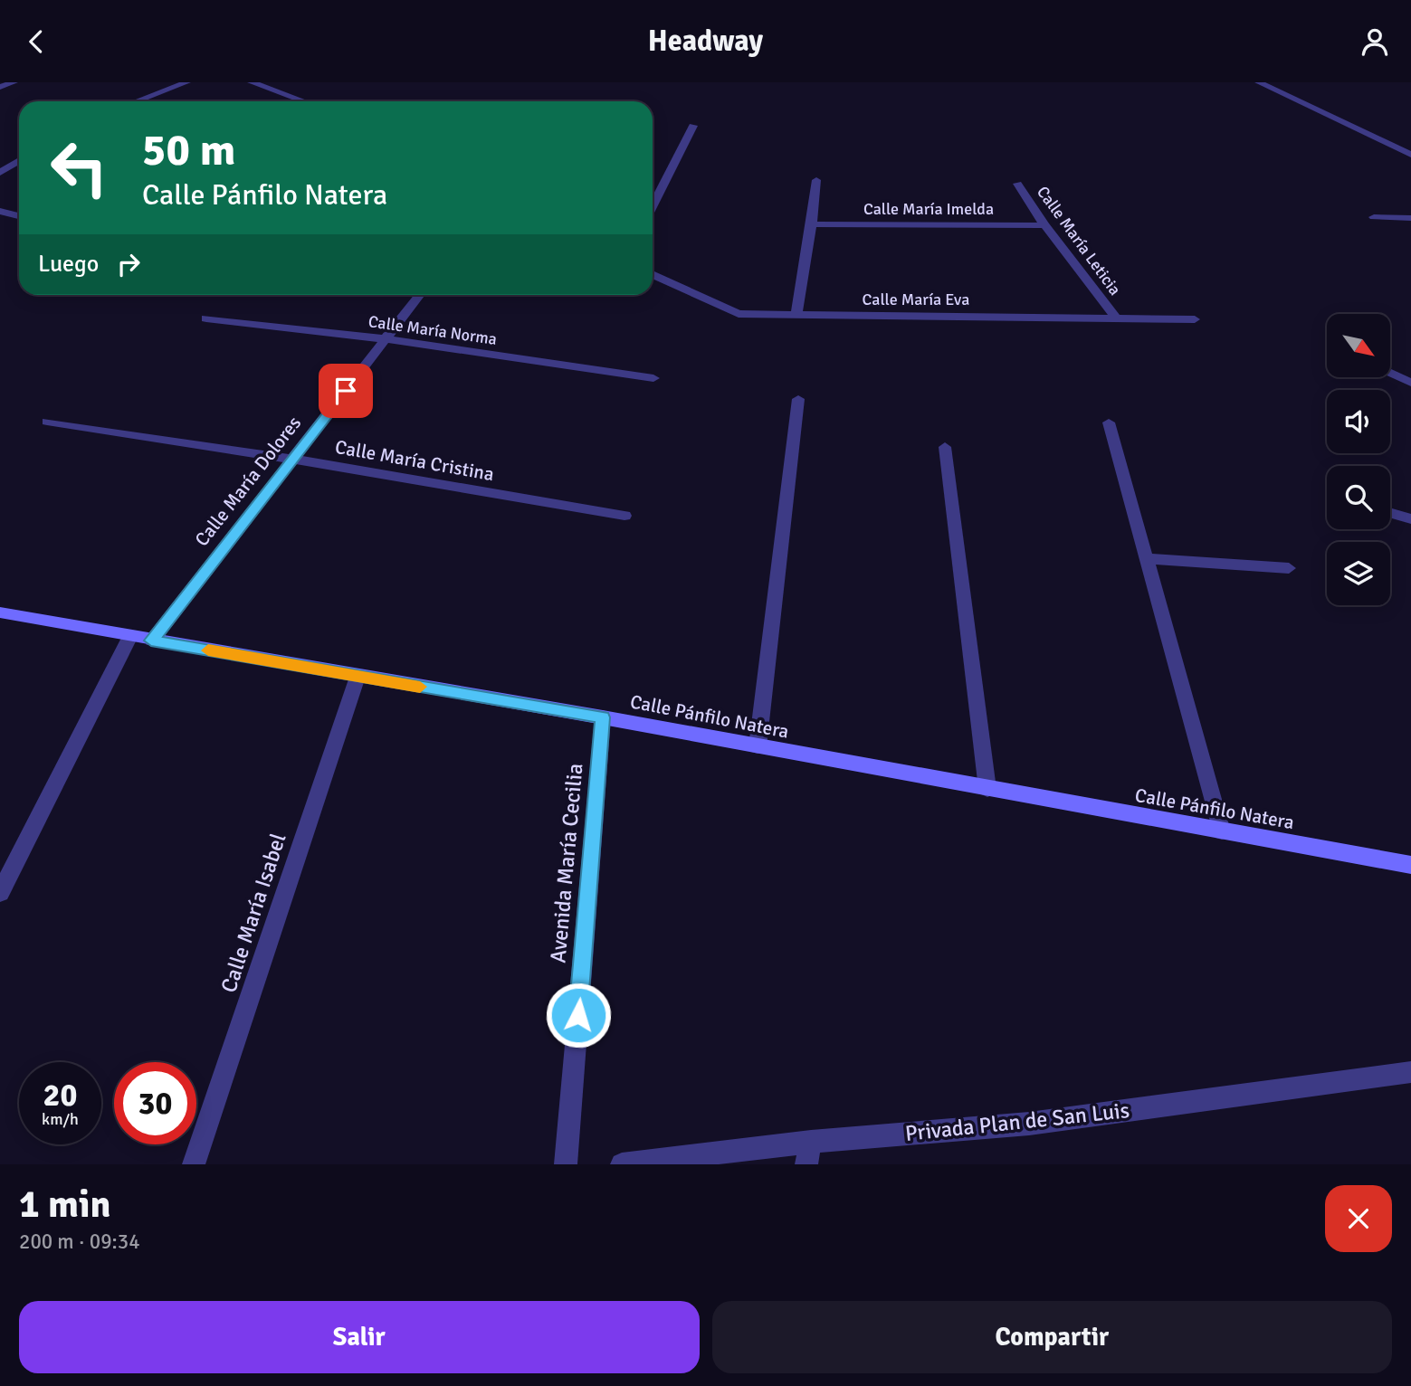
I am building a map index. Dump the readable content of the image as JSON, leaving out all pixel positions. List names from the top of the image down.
{
  "streets": {
    "main road": ["Calle Pánfilo Natera"],
    "street": [
      "Calle María Imelda",
      "Calle María Leticia",
      "Calle María Eva",
      "Calle María Norma",
      "Calle María Cristina",
      "Calle María Dolores",
      "Avenida María Cecilia",
      "Calle María Isabel",
      "Privada Plan de San Luis"
    ]
  },
  "crossings": [
    ["Calle María Imelda", "Calle María Leticia"],
    ["Calle María Leticia", "Calle María Eva"],
    ["Calle María Norma", "Calle María Dolores"],
    ["Calle María Cristina", "Calle María Dolores"],
    ["Calle María Dolores", "Calle Pánfilo Natera"],
    ["Calle Pánfilo Natera", "Avenida María Cecilia"],
    ["Calle Pánfilo Natera", "Calle María Isabel"]
  ],
  "north": "bottom right",
  "page": {
    "header": "Headway",
    "turn": ["50 m", "Calle Pánfilo Natera"],
    "then": "Luego",
    "speed": "20 km/h",
    "limit": "30",
    "heading": ["1 min", "200 m · 09:34"],
    "buttons": ["Salir", "Compartir"]
  }
}
